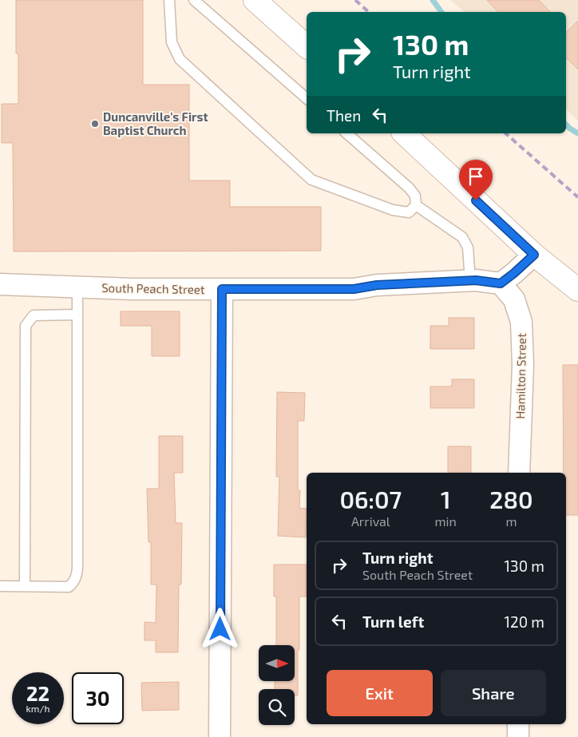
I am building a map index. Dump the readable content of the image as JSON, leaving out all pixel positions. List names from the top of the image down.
{
  "streets": {
    "street": ["South Peach Street", "Hamilton Street"]
  },
  "crossings": [
    ["South Peach Street", "Hamilton Street"]
  ],
  "places": ["Duncanville's First Baptist Church"],
  "north": "right",
  "page": {
    "turn": ["130 m", "Turn right"],
    "then": "Then",
    "eta": [
      "06:07",
      "Arrival",
      "1",
      "min",
      "280",
      "m"
    ],
    "list": [
      {
        "name": "Turn right",
        "note": "South Peach Street",
        "value": "130 m"
      },
      {
        "name": "Turn left",
        "value": "120 m"
      }
    ],
    "buttons": ["Exit", "Share"],
    "speed": "22 km/h",
    "limit": "30"
  }
}
